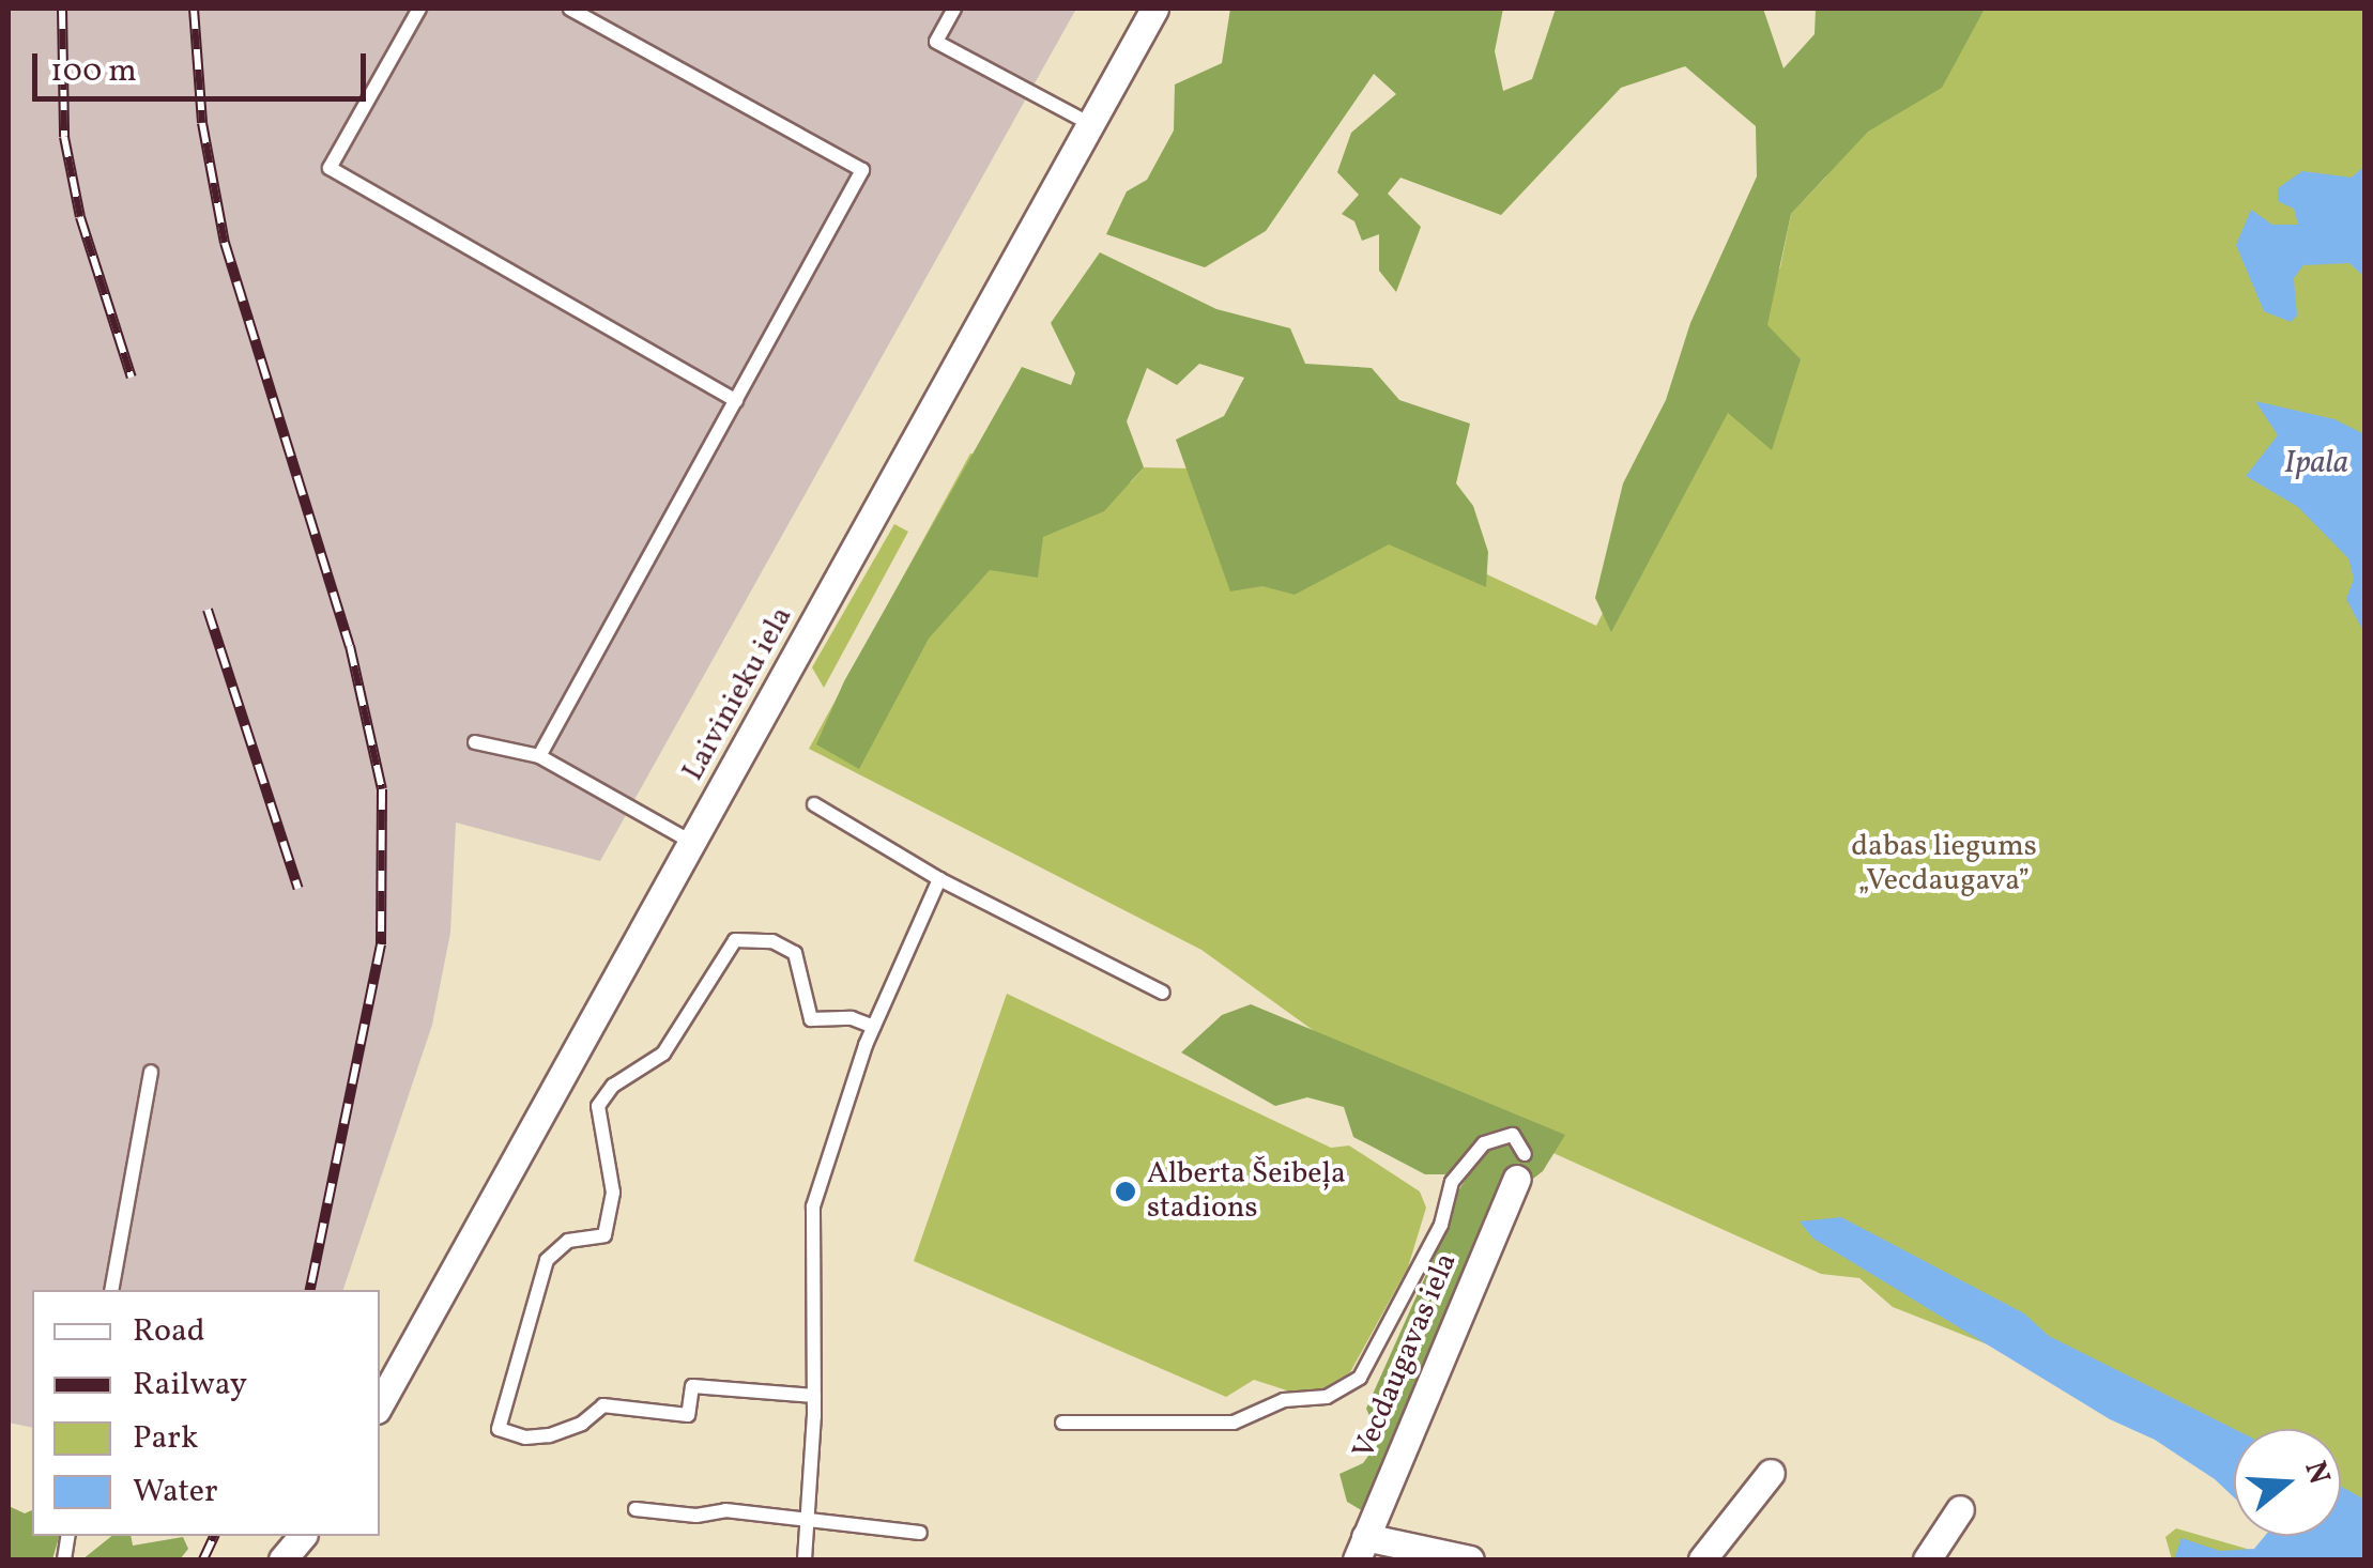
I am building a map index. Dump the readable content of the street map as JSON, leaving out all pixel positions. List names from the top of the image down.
{
  "streets": {
    "street": ["Laivinieku iela", "Vecdaugavas iela"]
  },
  "water": ["Ipala"],
  "parks": ["dabas liegums „Vecdaugava”"],
  "places": ["Alberta Šeibeļa stadions"],
  "legend": [
    "Road",
    "Railway",
    "Park",
    "Water"
  ],
  "scale_bar": "100 m",
  "north": "right"
}
